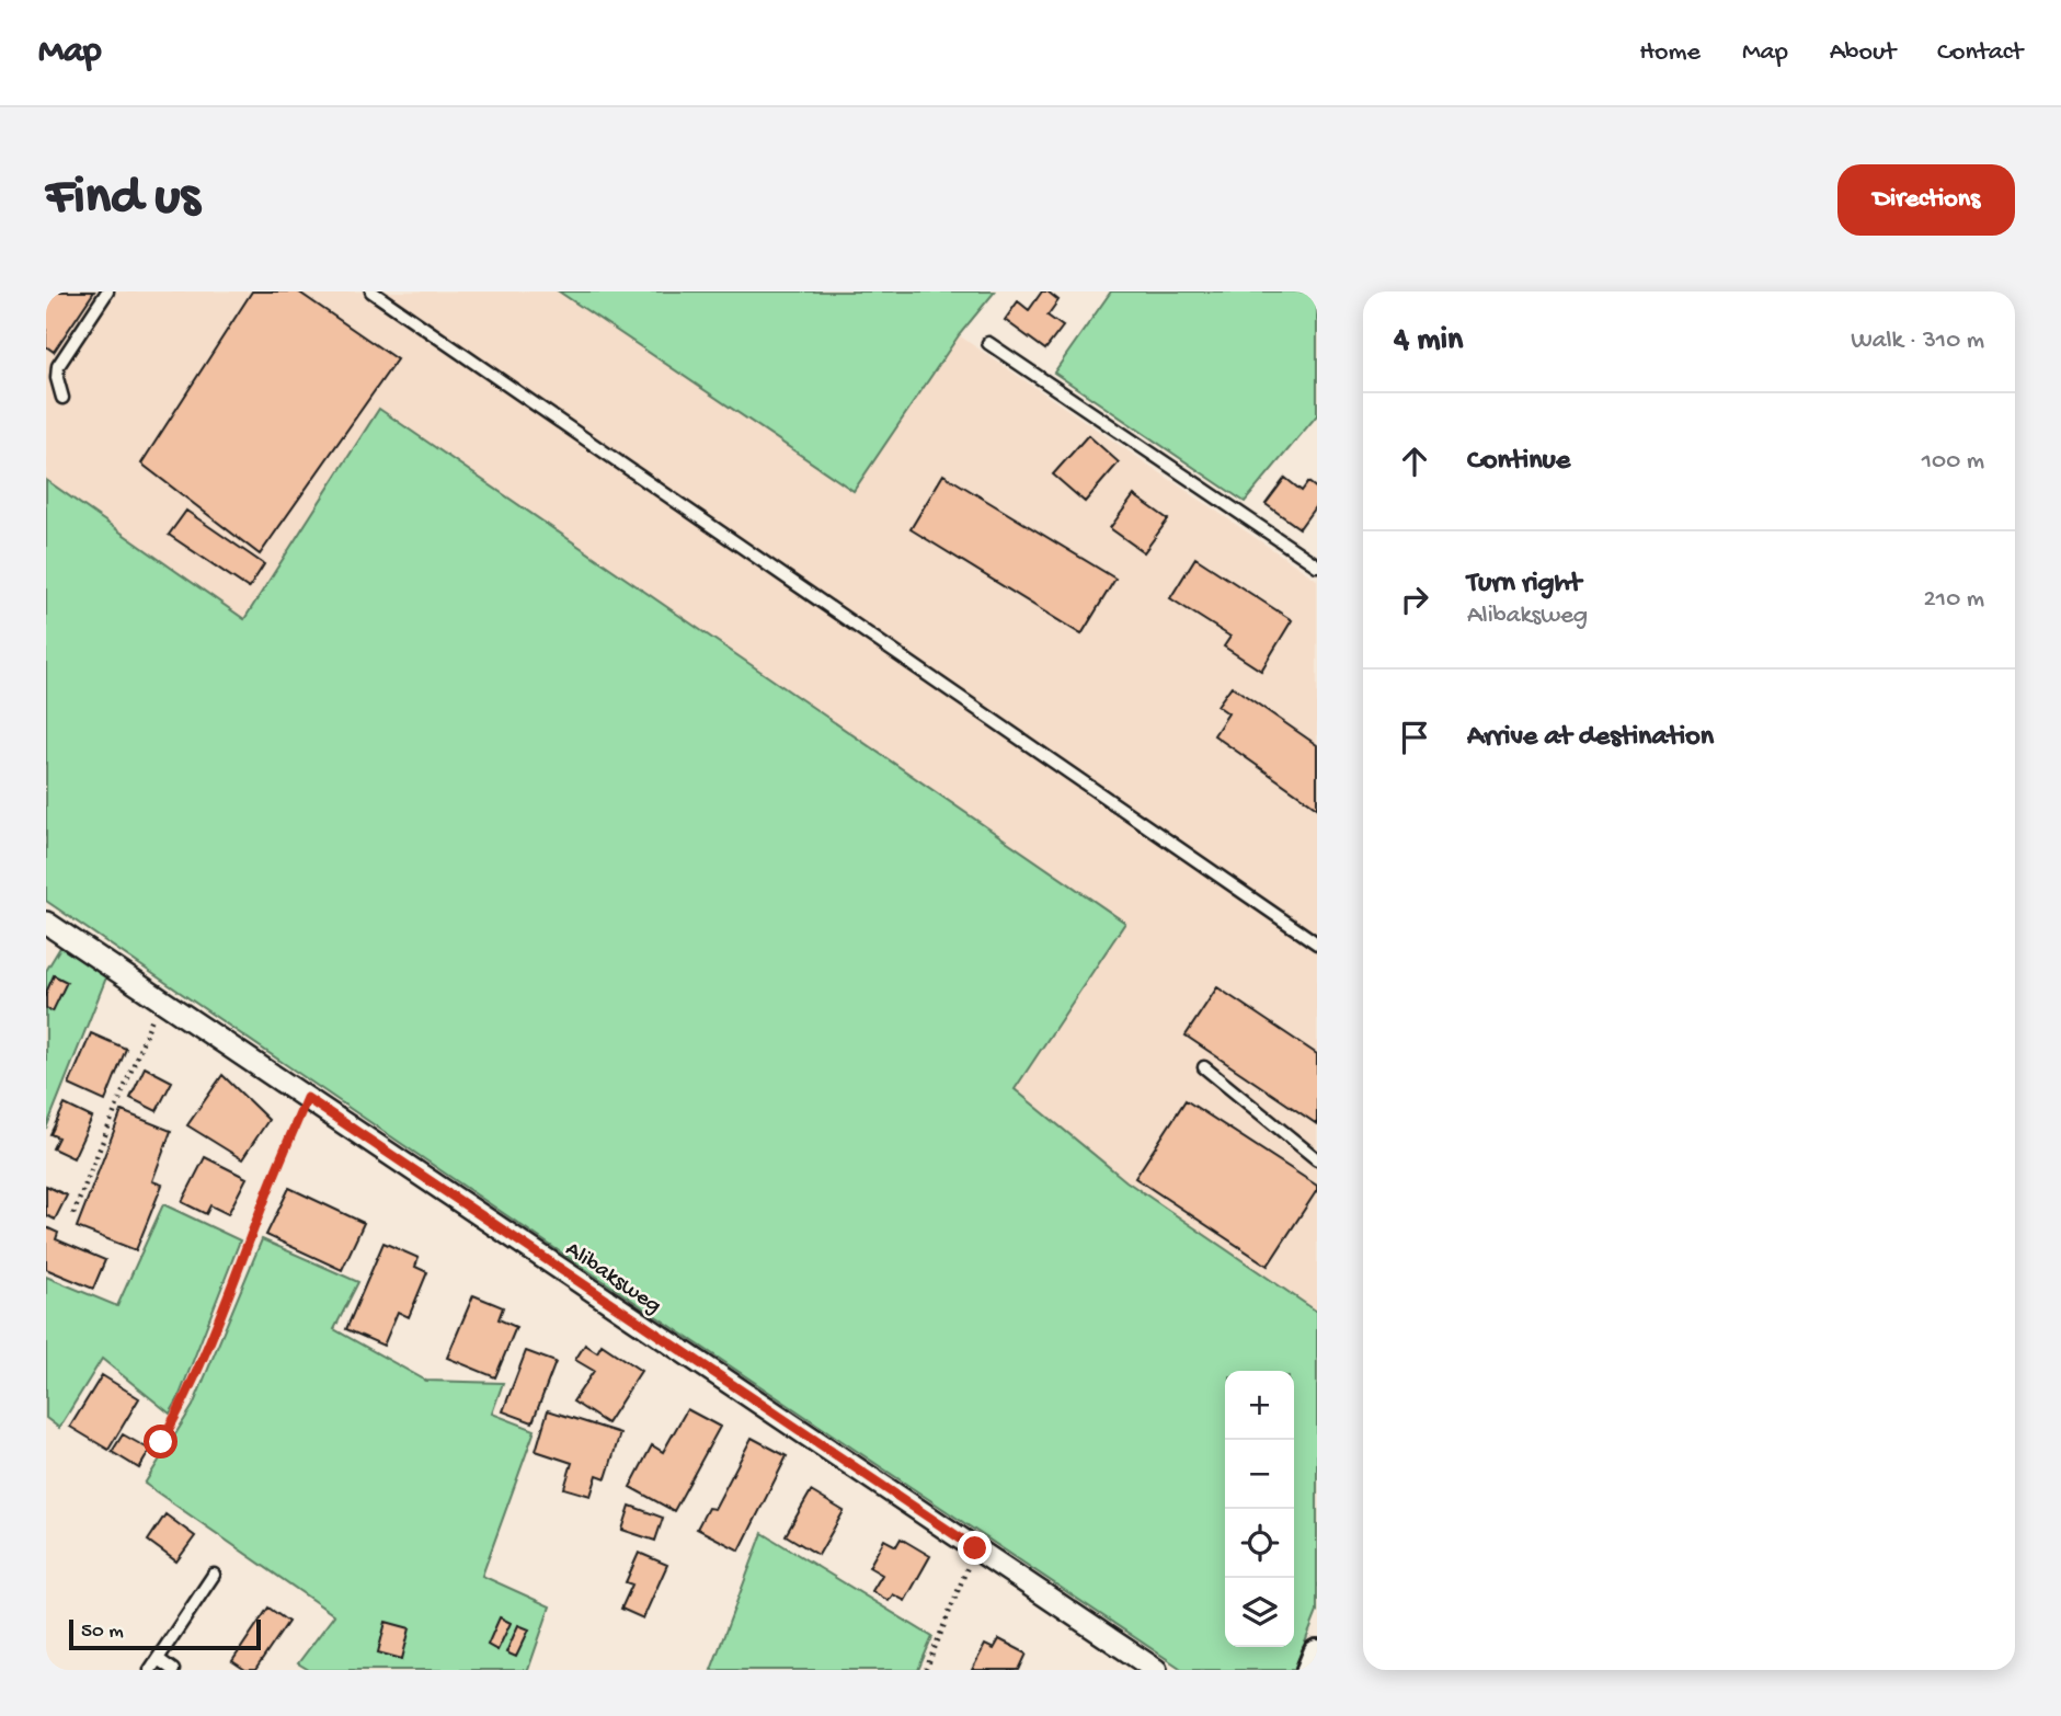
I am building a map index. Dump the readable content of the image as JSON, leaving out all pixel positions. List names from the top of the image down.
{
  "streets": {
    "street": ["Alibaksweg"]
  },
  "scale_bar": "50 m",
  "page": {
    "header": "Map",
    "nav": [
      "Home",
      "Map",
      "About",
      "Contact"
    ],
    "buttons": "Directions",
    "title": "Find us",
    "heading": ["4 min", "Walk · 310 m"],
    "list": [
      ["Continue", "100 m"],
      ["Turn right", "Alibaksweg", "210 m"],
      "Arrive at destination"
    ],
    "map_buttons": ["+", "−"],
    "scale": "50 m"
  }
}
